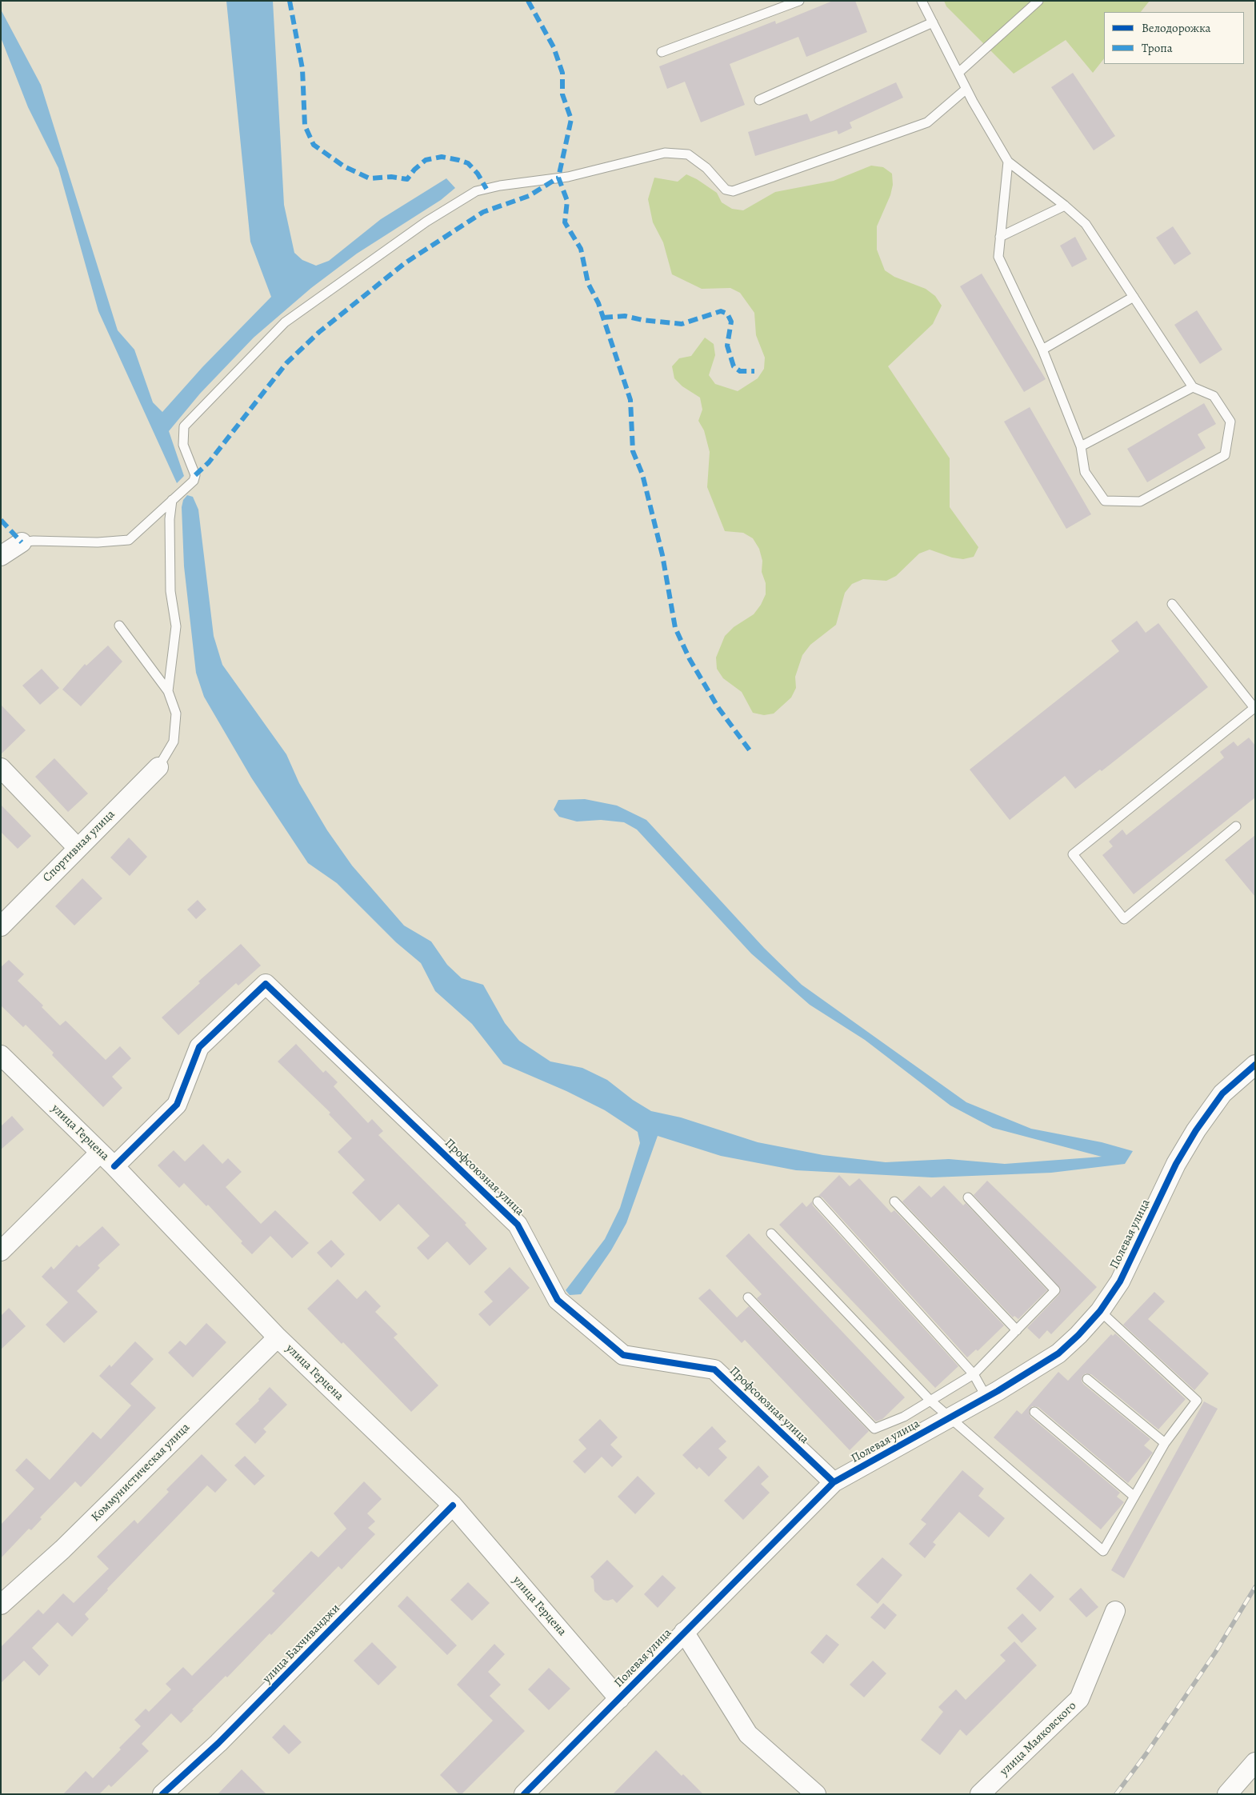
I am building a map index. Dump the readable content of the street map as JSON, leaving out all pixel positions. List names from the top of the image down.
{
  "streets": {
    "street": [
      "Спортивная улица",
      "улица Герцена",
      "Профсоюзная улица",
      "Полевая улица",
      "Коммунистическая улица",
      "улица Бахчиванджи",
      "улица Маяковского"
    ]
  },
  "crossings": [
    ["улица Герцена", "Профсоюзная улица"],
    ["улица Герцена", "Полевая улица"],
    ["улица Герцена", "Коммунистическая улица"],
    ["улица Герцена", "улица Бахчиванджи"],
    ["Профсоюзная улица", "Полевая улица"]
  ],
  "legend": ["Велодорожка", "Тропа"]
}
